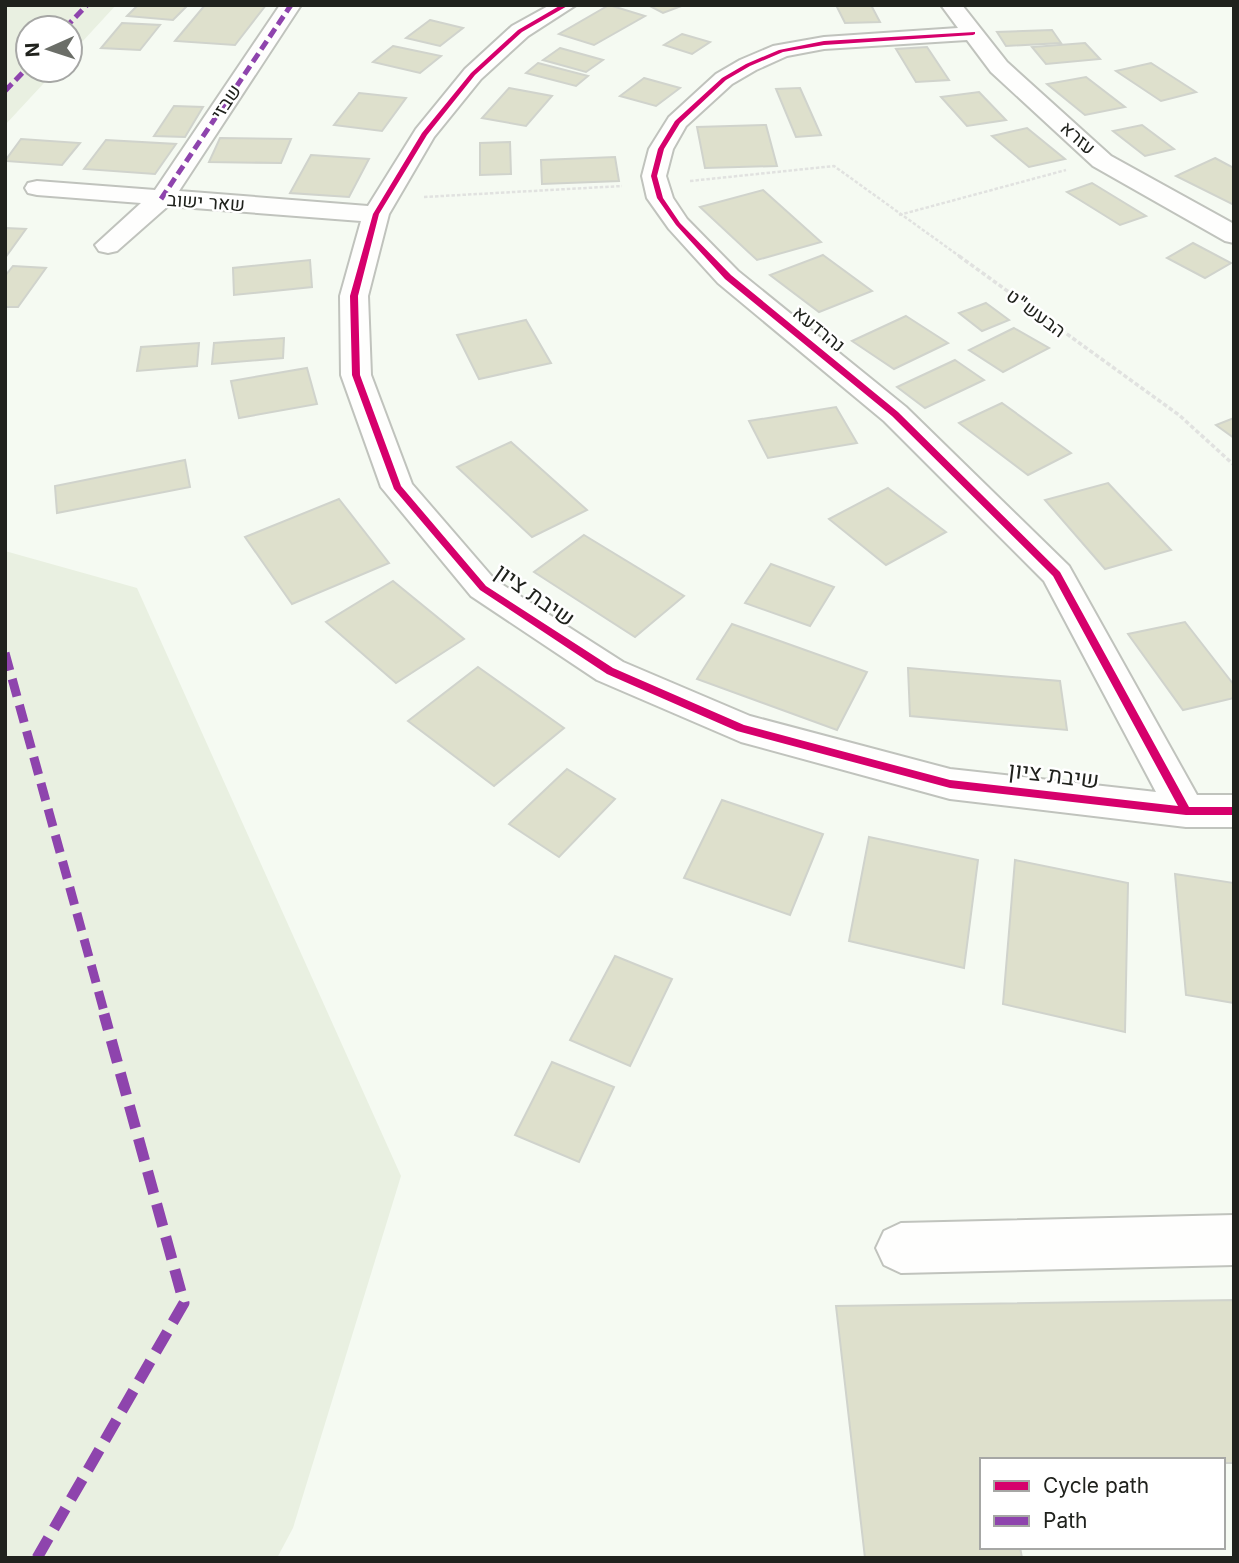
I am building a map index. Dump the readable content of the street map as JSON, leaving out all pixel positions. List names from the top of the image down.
{
  "streets": {
    "street": [
      "שבזי",
      "עזרא",
      "שאר ישוב",
      "נהרדעא",
      "שיבת ציון"
    ],
    "path": ["הבעש\"ט"]
  },
  "crossings": [
    ["שבזי", "שאר ישוב"],
    ["שאר ישוב", "שיבת ציון"],
    ["הבעש\"ט", "נהרדעא"],
    ["נהרדעא", "שיבת ציון"]
  ],
  "legend": ["Cycle path", "Path"],
  "north": "left"
}
